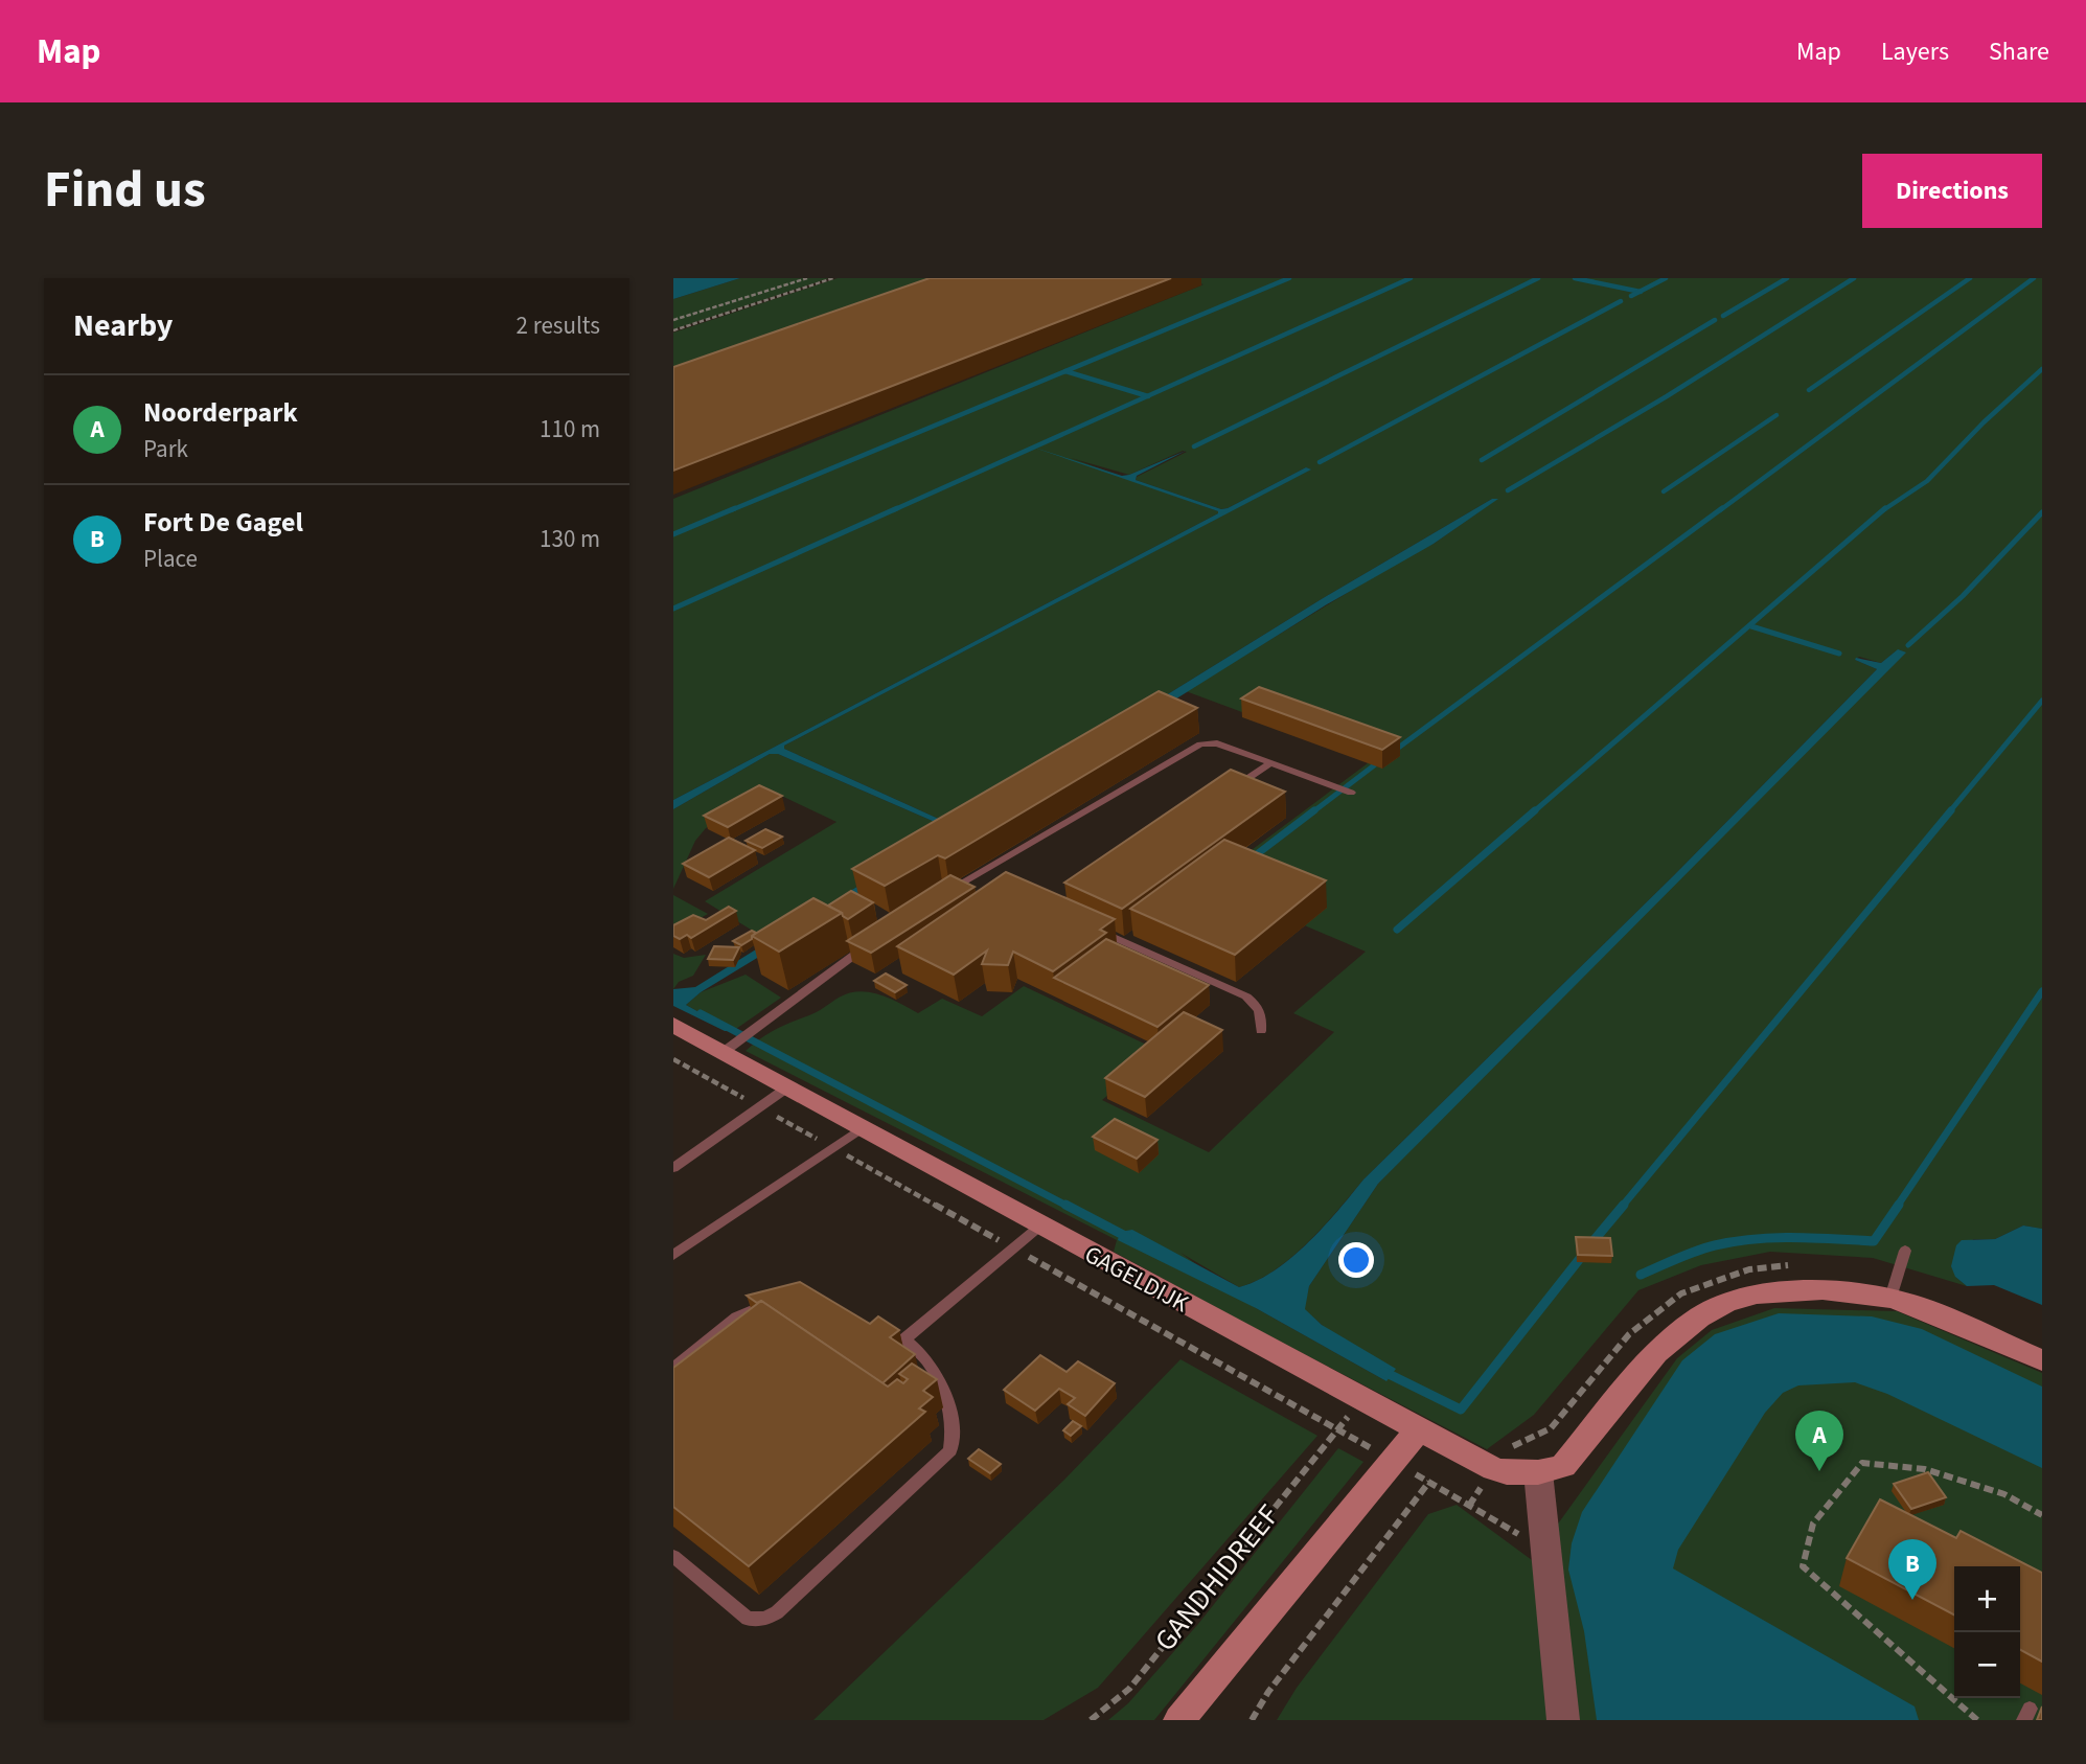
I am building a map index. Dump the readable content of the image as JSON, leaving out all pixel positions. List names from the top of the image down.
{
  "streets": {
    "street": ["GAGELDIJK"],
    "path": ["GANDHIDREEF"]
  },
  "page": {
    "header": "Map",
    "nav": ["Map", "Layers", "Share"],
    "title": "Find us",
    "buttons": "Directions",
    "heading": ["Nearby", "2 results"],
    "list": [
      {
        "mark": "A",
        "name": "Noorderpark",
        "note": "Park",
        "value": "110 m"
      },
      {
        "mark": "B",
        "name": "Fort De Gagel",
        "note": "Place",
        "value": "130 m"
      }
    ],
    "pins": ["A", "B"],
    "map_buttons": ["+", "−"]
  }
}
